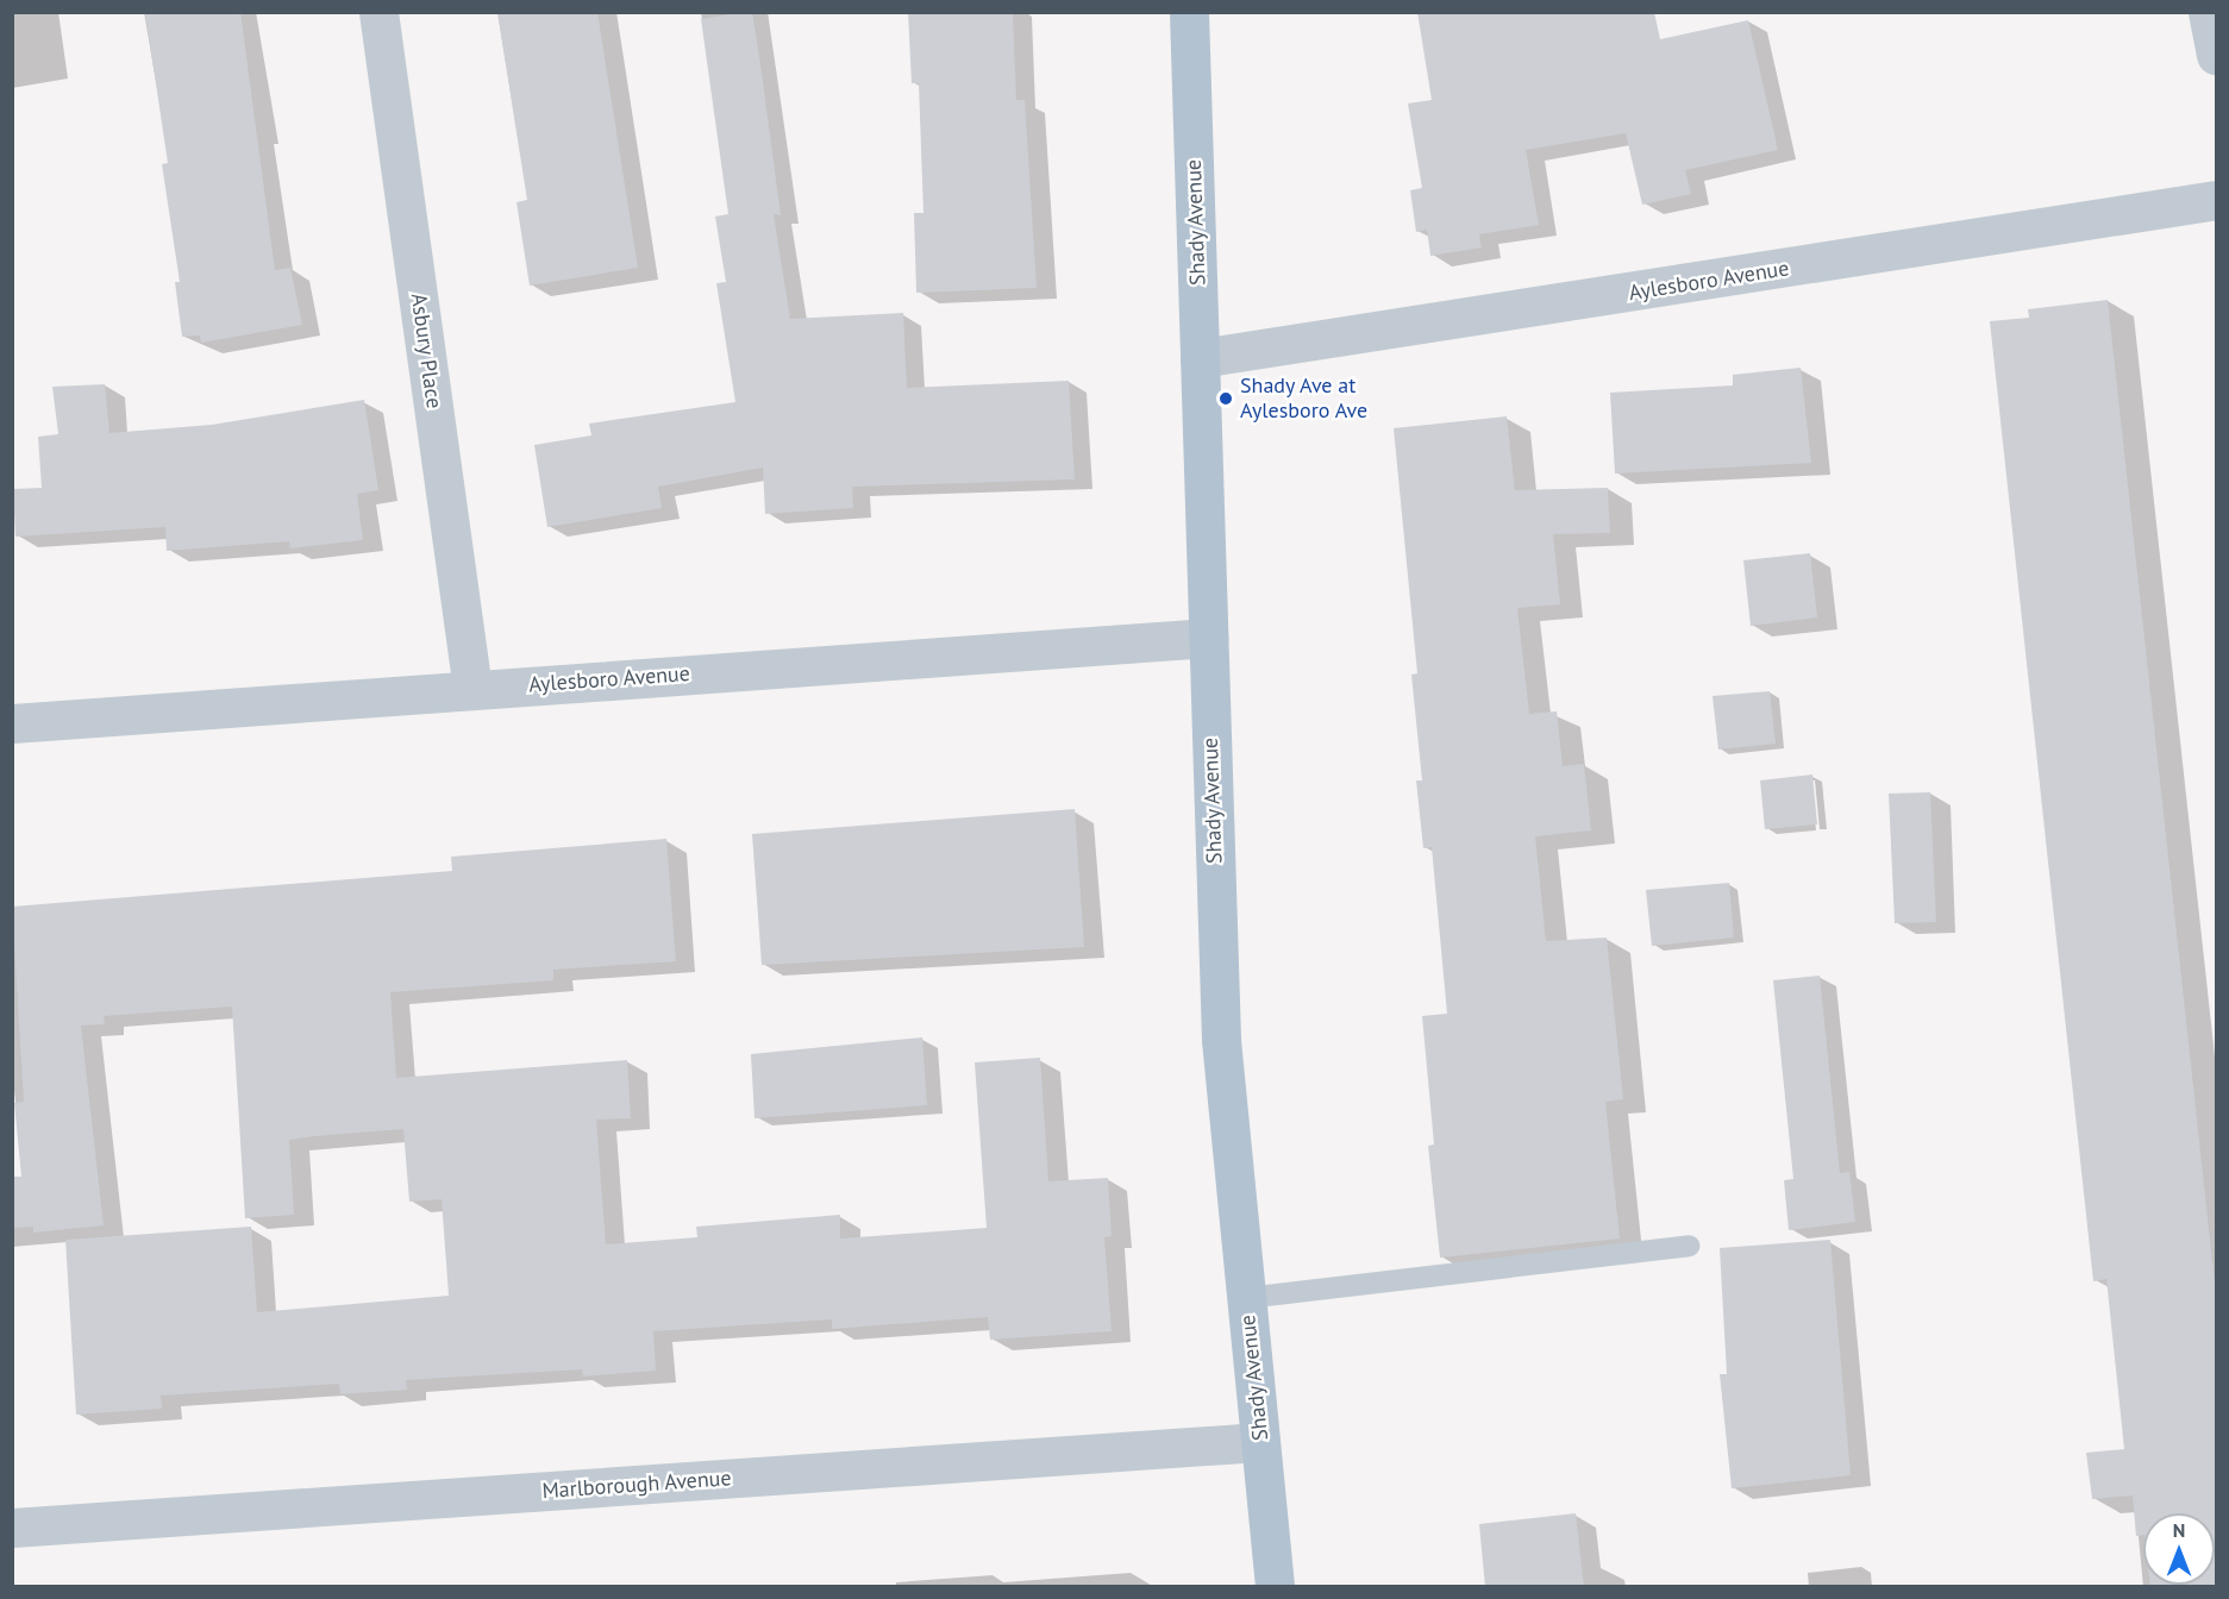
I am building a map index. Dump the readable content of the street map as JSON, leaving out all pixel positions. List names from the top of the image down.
{
  "streets": {
    "main road": ["Shady Avenue"],
    "street": ["Aylesboro Avenue", "Asbury Place", "Marlborough Avenue"]
  },
  "crossings": [
    ["Shady Avenue", "Aylesboro Avenue"],
    ["Shady Avenue", "Marlborough Avenue"],
    ["Aylesboro Avenue", "Asbury Place"]
  ],
  "places": ["Shady Ave at Aylesboro Ave"],
  "north": "top"
}
